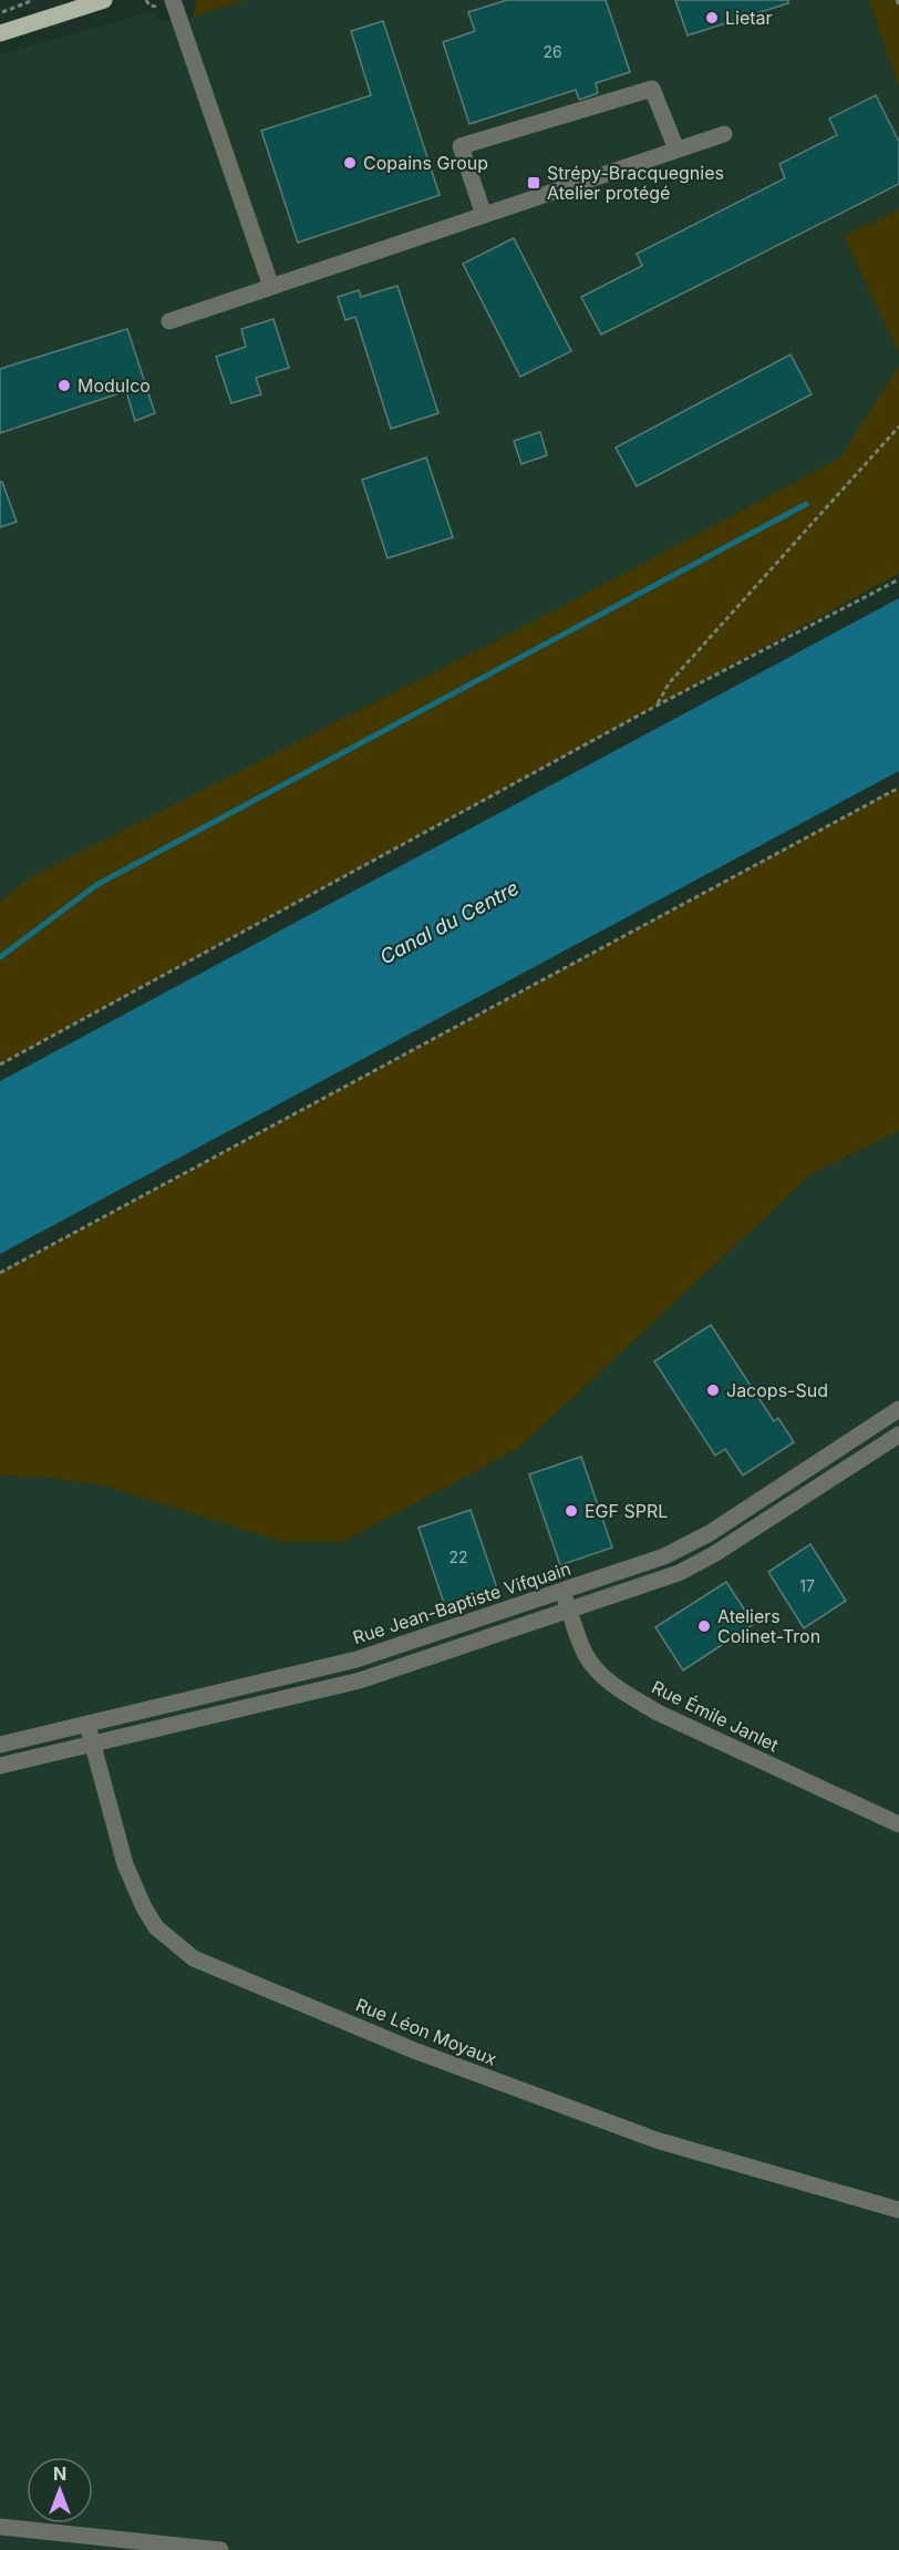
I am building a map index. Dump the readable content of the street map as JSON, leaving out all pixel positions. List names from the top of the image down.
{
  "streets": {
    "street": ["Rue Jean-Baptiste Vifquain", "Rue Émile Janlet", "Rue Léon Moyaux"]
  },
  "crossings": [
    ["Rue Jean-Baptiste Vifquain", "Rue Émile Janlet"],
    ["Rue Jean-Baptiste Vifquain", "Rue Léon Moyaux"]
  ],
  "water": ["Canal du Centre"],
  "places": {
    "other": [
      "Lietar",
      "Copains Group",
      "Modulco",
      "Jacops-Sud",
      "EGF SPRL",
      "Ateliers Colinet-Tron"
    ],
    "transit": ["Strépy-Bracquegnies Atelier protégé"]
  },
  "house_numbers": ["26", "22", "17"],
  "north": "top"
}
